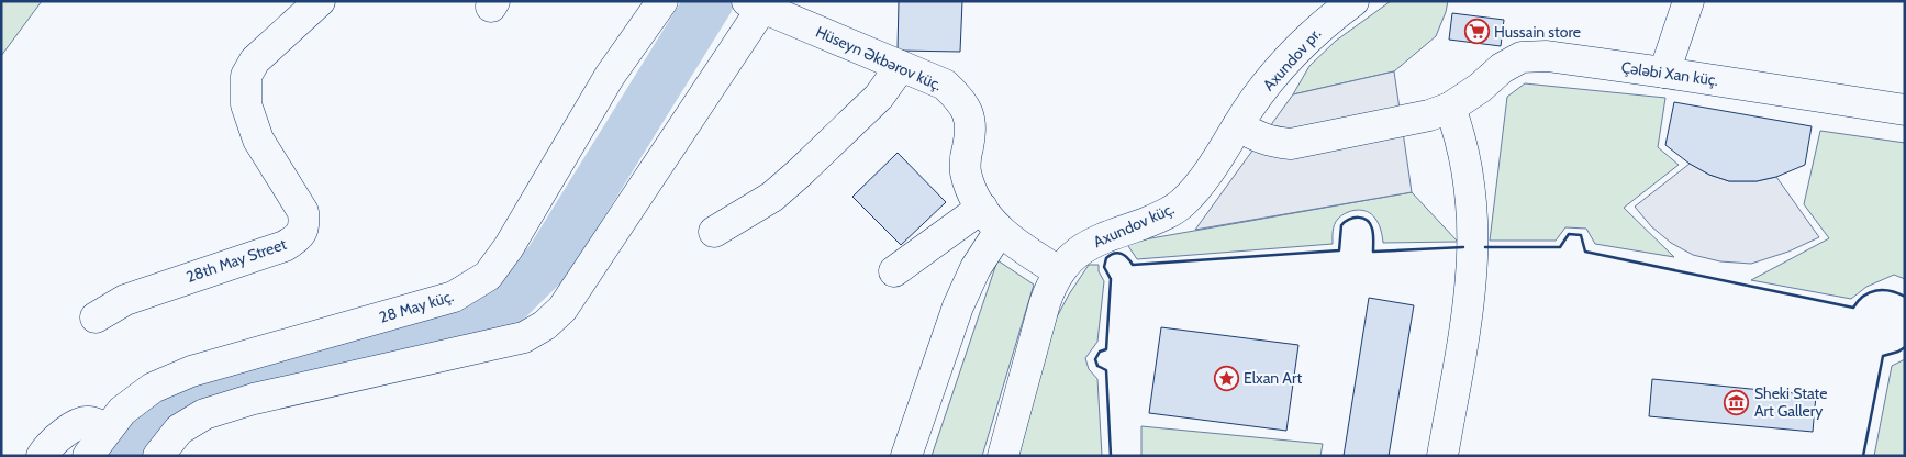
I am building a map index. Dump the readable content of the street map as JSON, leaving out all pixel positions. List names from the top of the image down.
{
  "streets": {
    "street": [
      "Hüseyn Əkbərov küç.",
      "Axundov pr.",
      "Çələbi Xan küç.",
      "Axundov küç.",
      "28th May Street",
      "28 May küç."
    ]
  },
  "crossings": [
    ["Hüseyn Əkbərov küç.", "Axundov küç."],
    ["Axundov pr.", "Çələbi Xan küç."],
    ["Axundov pr.", "Axundov küç."],
    ["Çələbi Xan küç.", "Axundov küç."]
  ],
  "places": {
    "supermarket": ["Hussain store"],
    "place": ["Elxan Art"],
    "museum": ["Sheki State Art Gallery"]
  }
}
